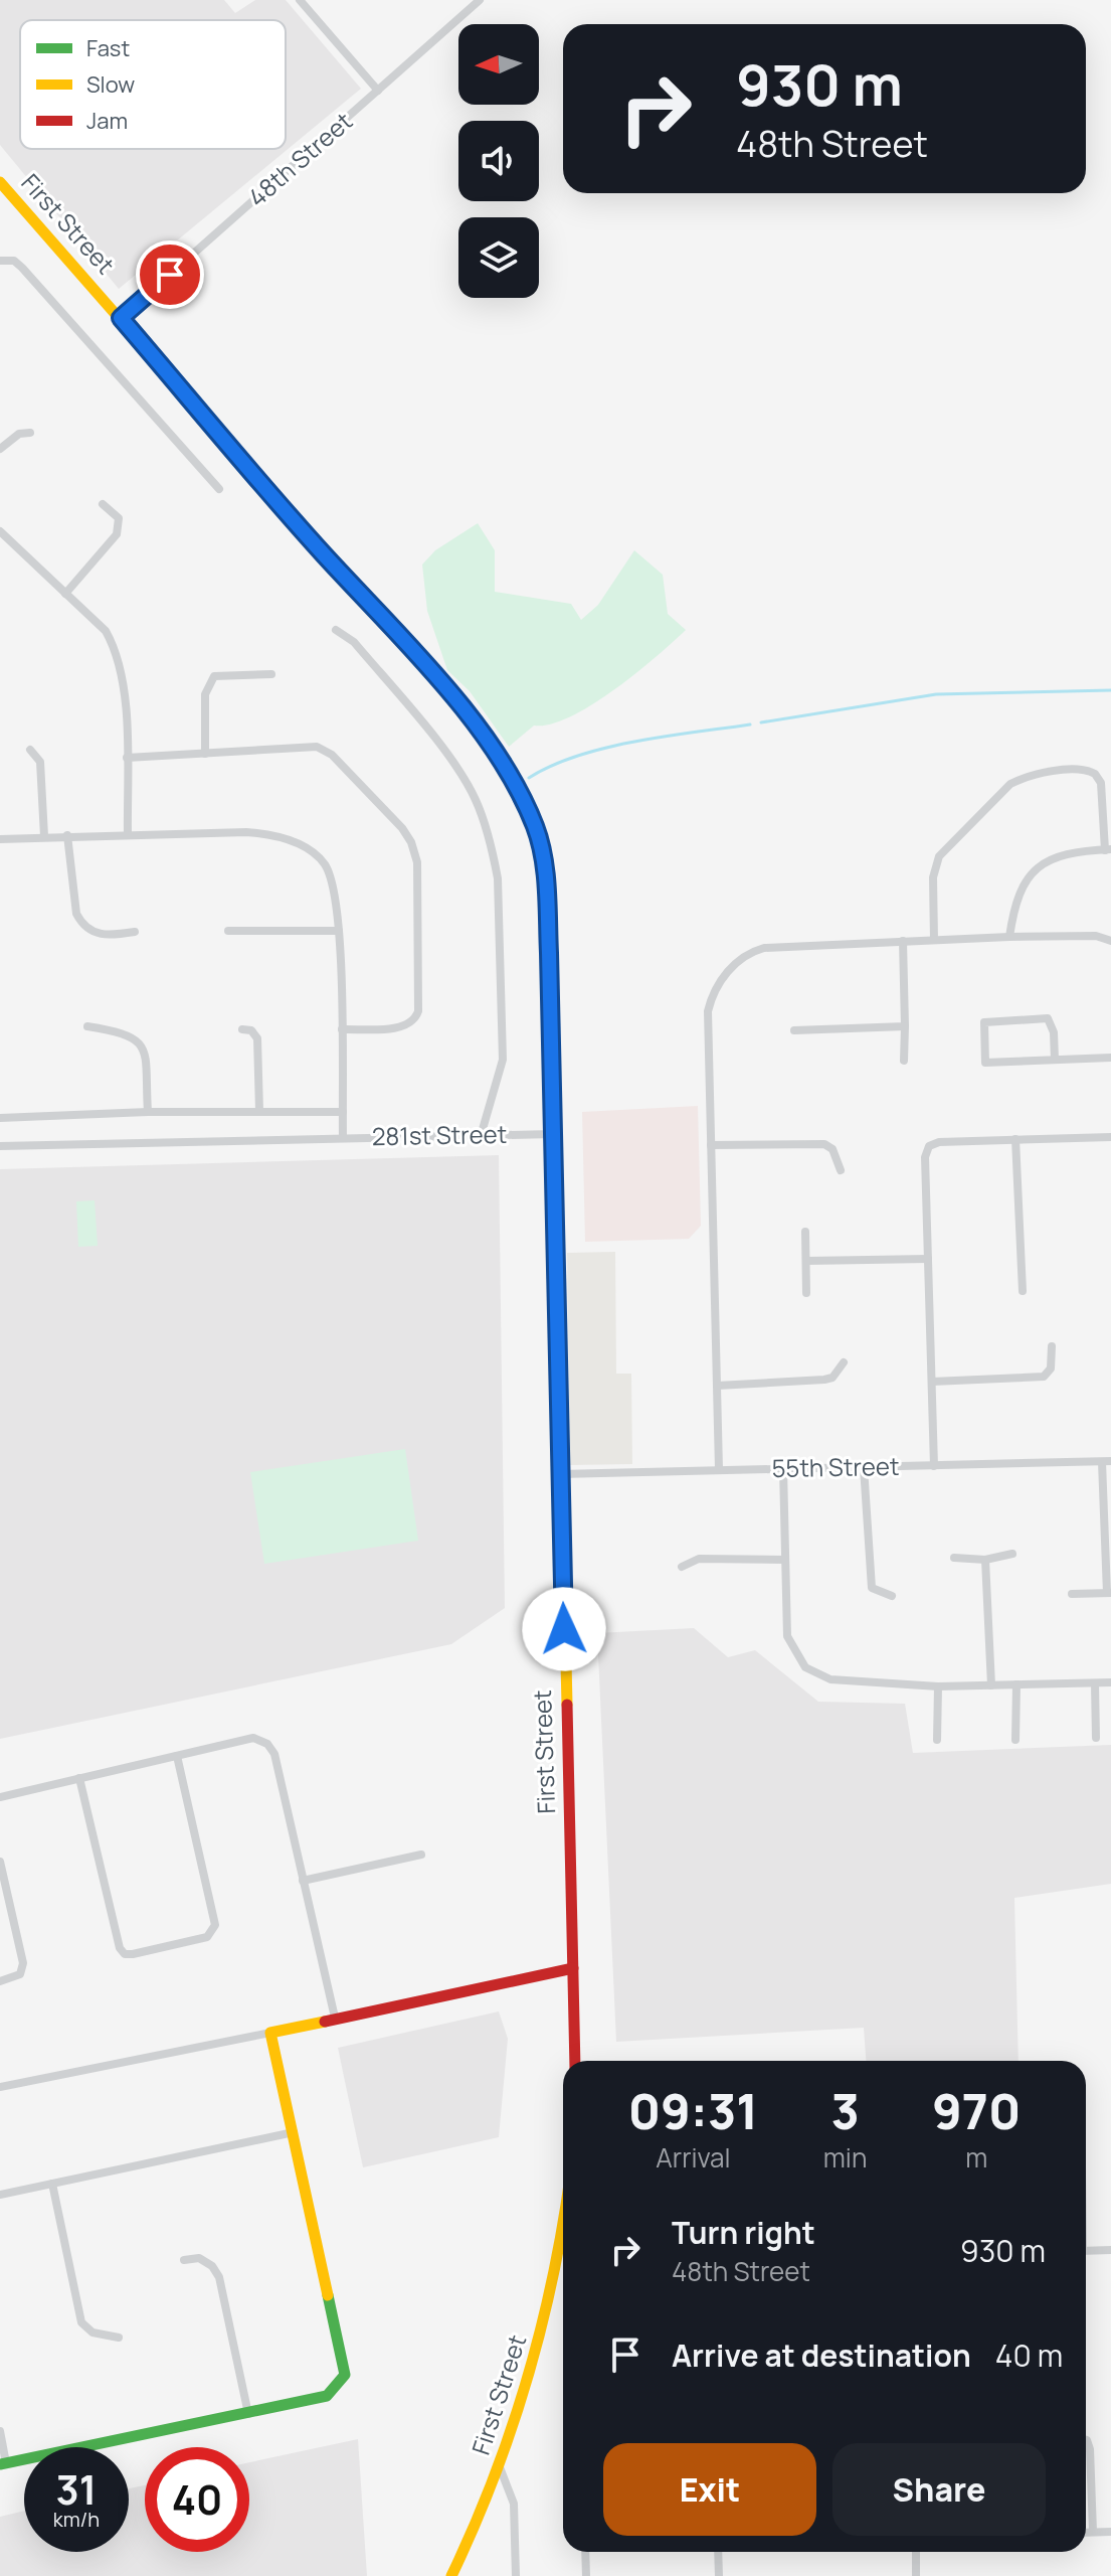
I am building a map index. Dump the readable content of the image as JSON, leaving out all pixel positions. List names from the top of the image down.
{
  "streets": {
    "street": [
      "48th Street",
      "First Street",
      "281st Street",
      "55th Street"
    ]
  },
  "crossings": [
    ["48th Street", "First Street"],
    ["First Street", "281st Street"],
    ["First Street", "55th Street"]
  ],
  "legend": ["Fast", "Slow", "Jam"],
  "north": "left",
  "page": {
    "turn": ["930 m", "48th Street"],
    "eta": [
      "09:31",
      "Arrival",
      "3",
      "min",
      "970",
      "m"
    ],
    "list": [
      {
        "name": "Turn right",
        "note": "48th Street",
        "value": "930 m"
      },
      {
        "name": "Arrive at destination",
        "value": "40 m"
      }
    ],
    "buttons": ["Exit", "Share"],
    "speed": "31 km/h",
    "limit": "40"
  }
}
